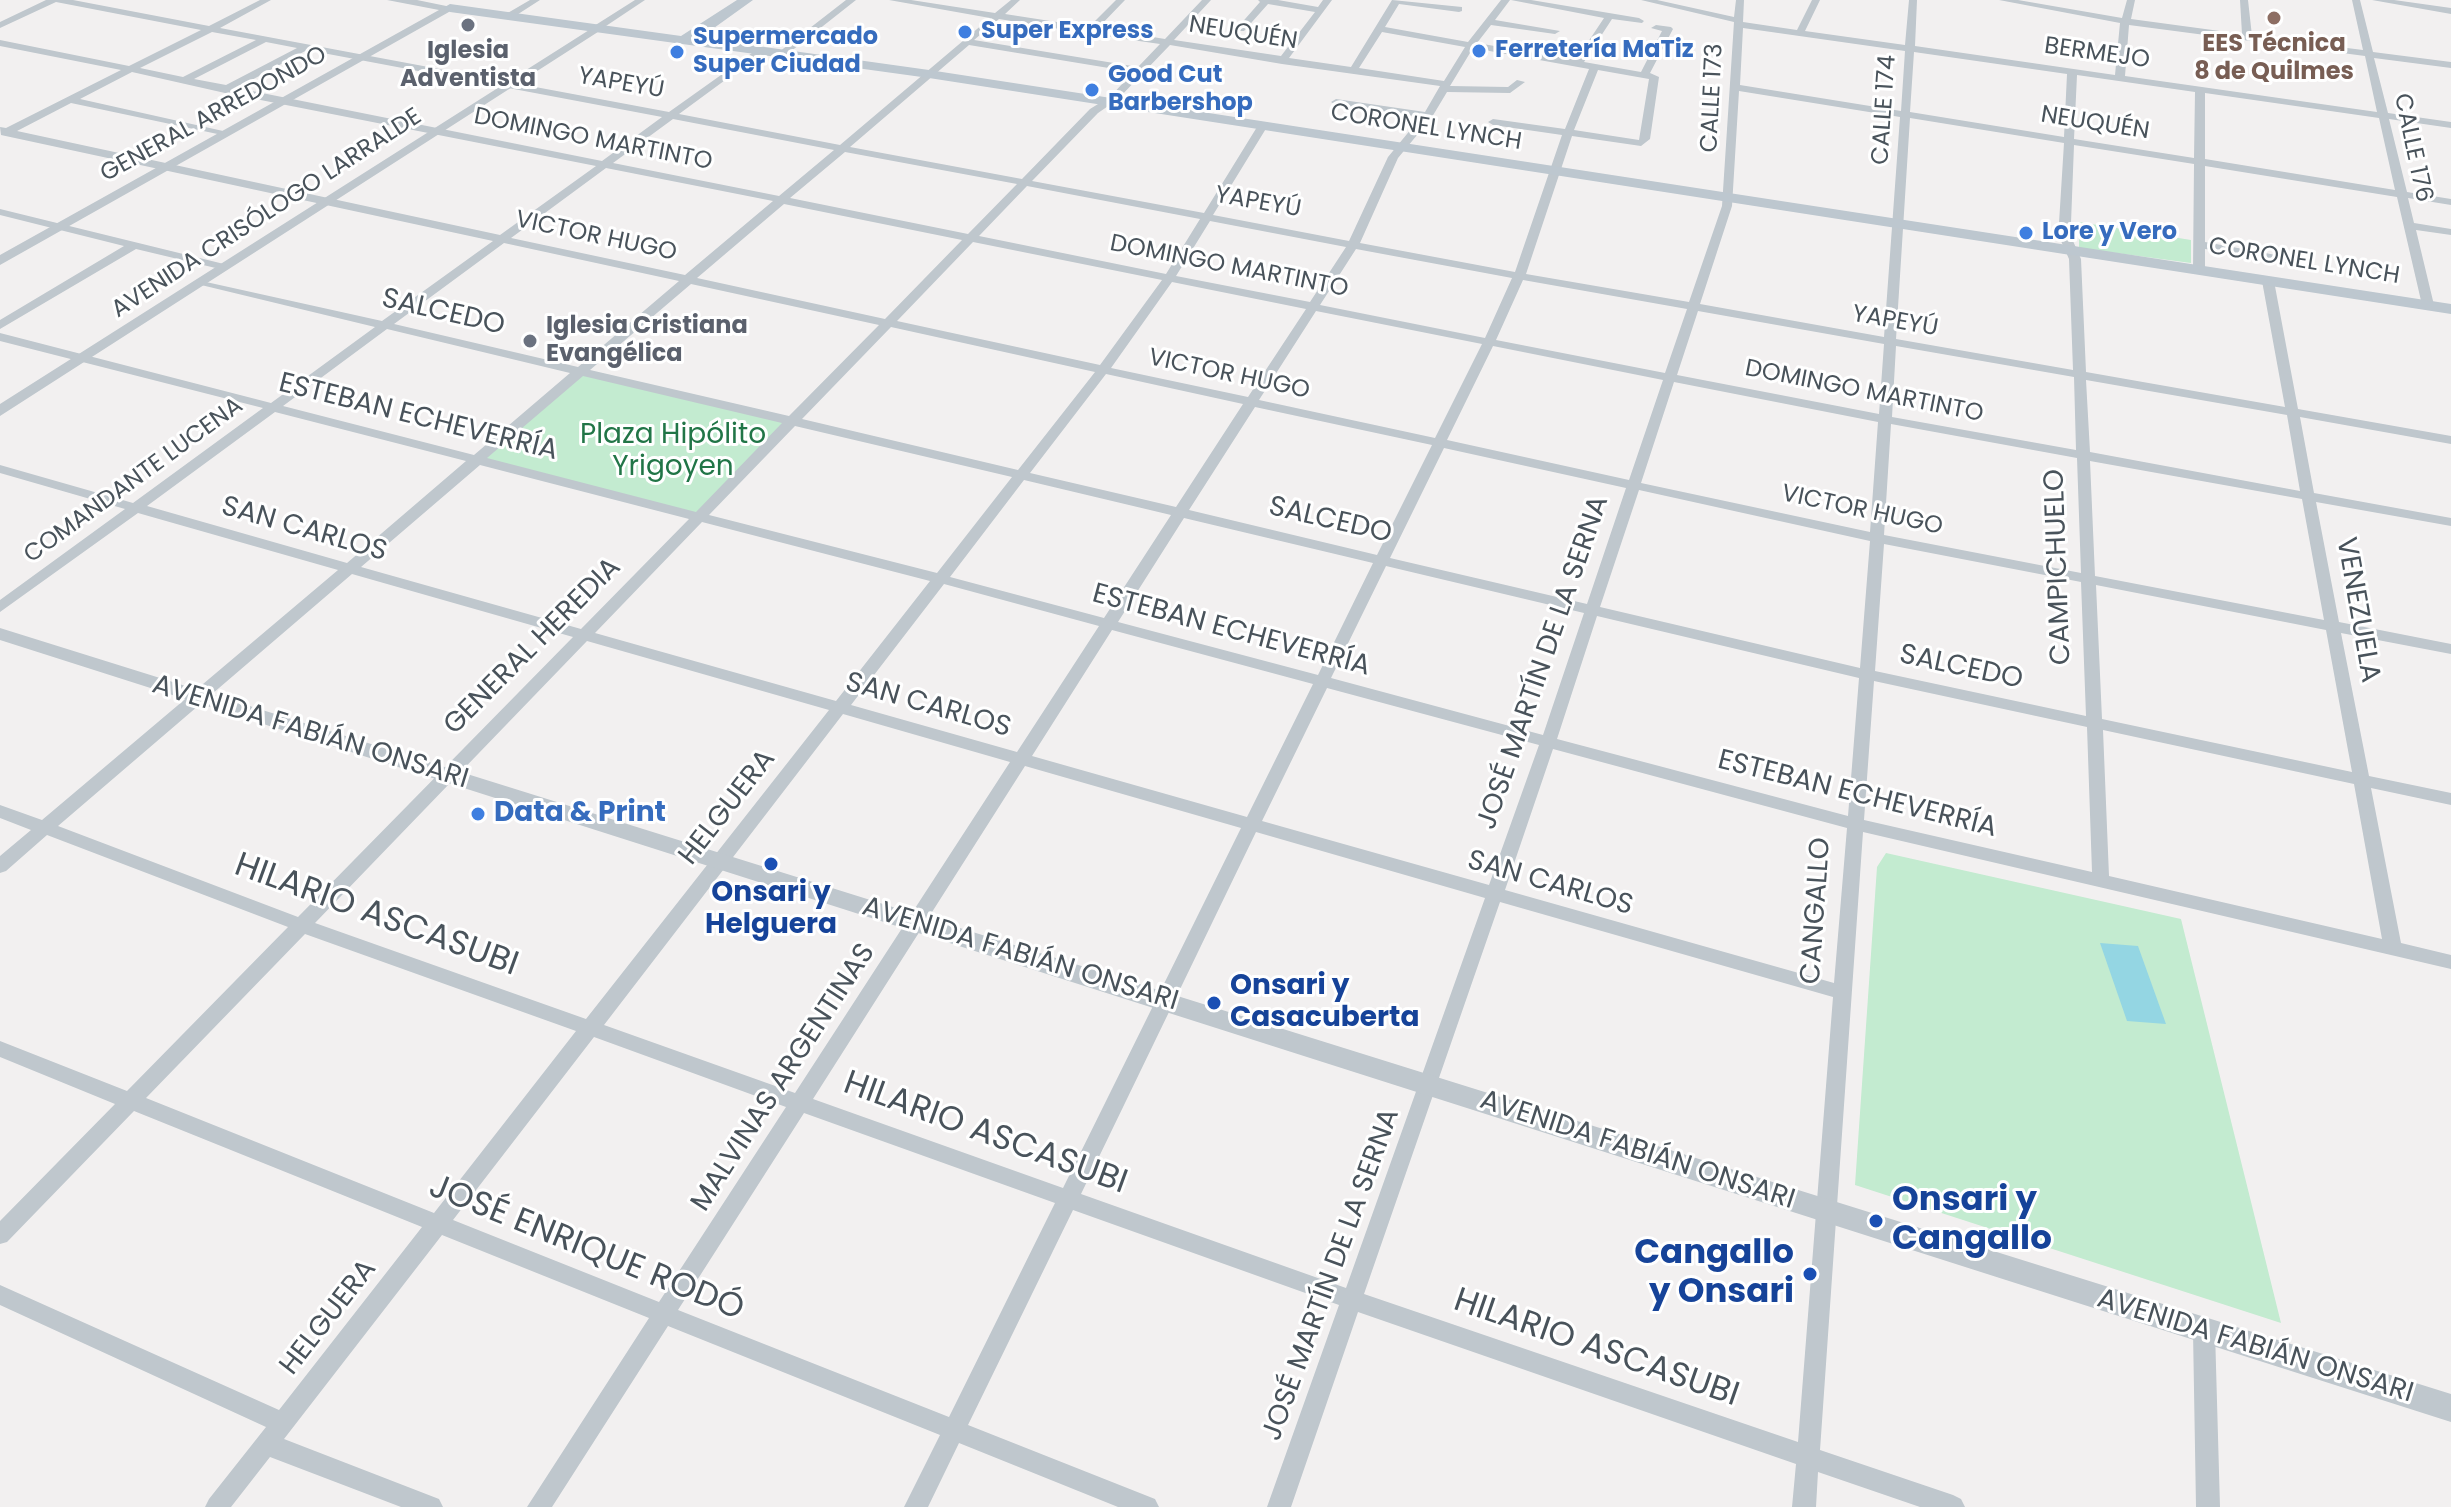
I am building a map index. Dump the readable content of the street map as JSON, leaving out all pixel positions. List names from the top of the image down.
{
  "streets": {
    "main road": ["CORONEL LYNCH"],
    "street": [
      "NEUQUÉN",
      "BERMEJO",
      "YAPEYÚ",
      "CALLE 173",
      "CALLE 174",
      "GENERAL ARREDONDO",
      "DOMINGO MARTINTO",
      "CALLE 176",
      "AVENIDA CRISÓLOGO LARRALDE",
      "VICTOR HUGO",
      "SALCEDO",
      "ESTEBAN ECHEVERRÍA",
      "COMANDANTE LUCENA",
      "SAN CARLOS",
      "CAMPICHUELO",
      "VENEZUELA",
      "GENERAL HEREDIA",
      "JOSÉ MARTÍN DE LA SERNA",
      "AVENIDA FABIÁN ONSARI",
      "HELGUERA",
      "CANGALLO",
      "HILARIO ASCASUBI",
      "MALVINAS ARGENTINAS",
      "JOSÉ ENRIQUE RODÓ"
    ]
  },
  "crossings": [
    ["NEUQUÉN", "CALLE 173"],
    ["NEUQUÉN", "CALLE 174"],
    ["NEUQUÉN", "CALLE 176"],
    ["NEUQUÉN", "CAMPICHUELO"],
    ["NEUQUÉN", "GENERAL HEREDIA"],
    ["NEUQUÉN", "MALVINAS ARGENTINAS"],
    ["BERMEJO", "CALLE 173"],
    ["BERMEJO", "CALLE 174"],
    ["BERMEJO", "CALLE 176"],
    ["BERMEJO", "CAMPICHUELO"],
    ["YAPEYÚ", "GENERAL ARREDONDO"],
    ["YAPEYÚ", "AVENIDA CRISÓLOGO LARRALDE"],
    ["YAPEYÚ", "COMANDANTE LUCENA"],
    ["YAPEYÚ", "CAMPICHUELO"],
    ["YAPEYÚ", "VENEZUELA"],
    ["YAPEYÚ", "GENERAL HEREDIA"],
    ["YAPEYÚ", "JOSÉ MARTÍN DE LA SERNA"],
    ["YAPEYÚ", "HELGUERA"],
    ["YAPEYÚ", "CANGALLO"],
    ["YAPEYÚ", "MALVINAS ARGENTINAS"],
    ["CALLE 173", "CORONEL LYNCH"],
    ["CALLE 173", "JOSÉ MARTÍN DE LA SERNA"],
    ["CALLE 174", "CORONEL LYNCH"],
    ["CALLE 174", "CANGALLO"],
    ["GENERAL ARREDONDO", "CORONEL LYNCH"],
    ["GENERAL ARREDONDO", "DOMINGO MARTINTO"],
    ["GENERAL ARREDONDO", "VICTOR HUGO"],
    ["CORONEL LYNCH", "CALLE 176"],
    ["CORONEL LYNCH", "AVENIDA CRISÓLOGO LARRALDE"],
    ["CORONEL LYNCH", "COMANDANTE LUCENA"],
    ["CORONEL LYNCH", "CAMPICHUELO"],
    ["CORONEL LYNCH", "VENEZUELA"],
    ["CORONEL LYNCH", "GENERAL HEREDIA"],
    ["CORONEL LYNCH", "JOSÉ MARTÍN DE LA SERNA"],
    ["CORONEL LYNCH", "HELGUERA"],
    ["CORONEL LYNCH", "CANGALLO"],
    ["CORONEL LYNCH", "MALVINAS ARGENTINAS"],
    ["DOMINGO MARTINTO", "AVENIDA CRISÓLOGO LARRALDE"],
    ["DOMINGO MARTINTO", "COMANDANTE LUCENA"],
    ["DOMINGO MARTINTO", "CAMPICHUELO"],
    ["DOMINGO MARTINTO", "VENEZUELA"],
    ["DOMINGO MARTINTO", "GENERAL HEREDIA"],
    ["DOMINGO MARTINTO", "JOSÉ MARTÍN DE LA SERNA"],
    ["DOMINGO MARTINTO", "HELGUERA"],
    ["DOMINGO MARTINTO", "CANGALLO"],
    ["DOMINGO MARTINTO", "MALVINAS ARGENTINAS"],
    ["AVENIDA CRISÓLOGO LARRALDE", "VICTOR HUGO"],
    ["AVENIDA CRISÓLOGO LARRALDE", "SALCEDO"],
    ["AVENIDA CRISÓLOGO LARRALDE", "ESTEBAN ECHEVERRÍA"],
    ["VICTOR HUGO", "COMANDANTE LUCENA"],
    ["VICTOR HUGO", "CAMPICHUELO"],
    ["VICTOR HUGO", "VENEZUELA"],
    ["VICTOR HUGO", "GENERAL HEREDIA"],
    ["VICTOR HUGO", "JOSÉ MARTÍN DE LA SERNA"],
    ["VICTOR HUGO", "HELGUERA"],
    ["VICTOR HUGO", "CANGALLO"],
    ["VICTOR HUGO", "MALVINAS ARGENTINAS"],
    ["SALCEDO", "COMANDANTE LUCENA"],
    ["SALCEDO", "CAMPICHUELO"],
    ["SALCEDO", "VENEZUELA"],
    ["SALCEDO", "GENERAL HEREDIA"],
    ["SALCEDO", "JOSÉ MARTÍN DE LA SERNA"],
    ["SALCEDO", "HELGUERA"],
    ["SALCEDO", "CANGALLO"],
    ["SALCEDO", "MALVINAS ARGENTINAS"],
    ["ESTEBAN ECHEVERRÍA", "COMANDANTE LUCENA"],
    ["ESTEBAN ECHEVERRÍA", "CAMPICHUELO"],
    ["ESTEBAN ECHEVERRÍA", "VENEZUELA"],
    ["ESTEBAN ECHEVERRÍA", "GENERAL HEREDIA"],
    ["ESTEBAN ECHEVERRÍA", "JOSÉ MARTÍN DE LA SERNA"],
    ["ESTEBAN ECHEVERRÍA", "HELGUERA"],
    ["ESTEBAN ECHEVERRÍA", "CANGALLO"],
    ["ESTEBAN ECHEVERRÍA", "MALVINAS ARGENTINAS"],
    ["COMANDANTE LUCENA", "SAN CARLOS"],
    ["SAN CARLOS", "GENERAL HEREDIA"],
    ["SAN CARLOS", "JOSÉ MARTÍN DE LA SERNA"],
    ["SAN CARLOS", "HELGUERA"],
    ["SAN CARLOS", "CANGALLO"],
    ["SAN CARLOS", "MALVINAS ARGENTINAS"],
    ["GENERAL HEREDIA", "AVENIDA FABIÁN ONSARI"],
    ["GENERAL HEREDIA", "HILARIO ASCASUBI"],
    ["GENERAL HEREDIA", "JOSÉ ENRIQUE RODÓ"],
    ["JOSÉ MARTÍN DE LA SERNA", "AVENIDA FABIÁN ONSARI"],
    ["JOSÉ MARTÍN DE LA SERNA", "HILARIO ASCASUBI"],
    ["AVENIDA FABIÁN ONSARI", "HELGUERA"],
    ["AVENIDA FABIÁN ONSARI", "CANGALLO"],
    ["AVENIDA FABIÁN ONSARI", "MALVINAS ARGENTINAS"],
    ["HELGUERA", "HILARIO ASCASUBI"],
    ["HELGUERA", "JOSÉ ENRIQUE RODÓ"],
    ["CANGALLO", "HILARIO ASCASUBI"],
    ["HILARIO ASCASUBI", "MALVINAS ARGENTINAS"],
    ["MALVINAS ARGENTINAS", "JOSÉ ENRIQUE RODÓ"]
  ],
  "parks": ["Plaza Hipólito Yrigoyen"],
  "places": [
    "EES Técnica 8 de Quilmes",
    "Iglesia Adventista",
    "Super Express",
    "Ferretería MaTiz",
    "Supermercado Super Ciudad",
    "Good Cut Barbershop",
    "Lore y Vero",
    "Iglesia Cristiana Evangélica",
    "Data & Print",
    "Onsari y Helguera",
    "Onsari y Casacuberta",
    "Onsari y Cangallo",
    "Cangallo y Onsari"
  ]
}
